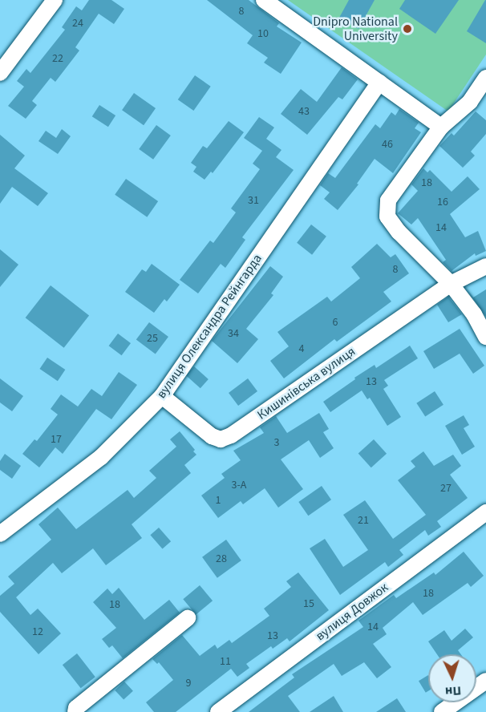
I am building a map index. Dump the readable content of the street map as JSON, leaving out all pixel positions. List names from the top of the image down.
{
  "streets": {
    "street": ["вулиця Олександра Рейнгарда", "Кишинівська вулиця", "вулиця Довжок"]
  },
  "crossings": [
    ["вулиця Олександра Рейнгарда", "Кишинівська вулиця"]
  ],
  "places": ["Dnipro National University"],
  "house_numbers": [
    "8",
    "24",
    "10",
    "22",
    "43",
    "46",
    "18",
    "31",
    "16",
    "14",
    "8",
    "6",
    "34",
    "25",
    "4",
    "13",
    "17",
    "3",
    "3-А",
    "27",
    "1",
    "21",
    "28",
    "18",
    "15",
    "18",
    "14",
    "12",
    "13",
    "11",
    "9"
  ],
  "north": "bottom"
}
